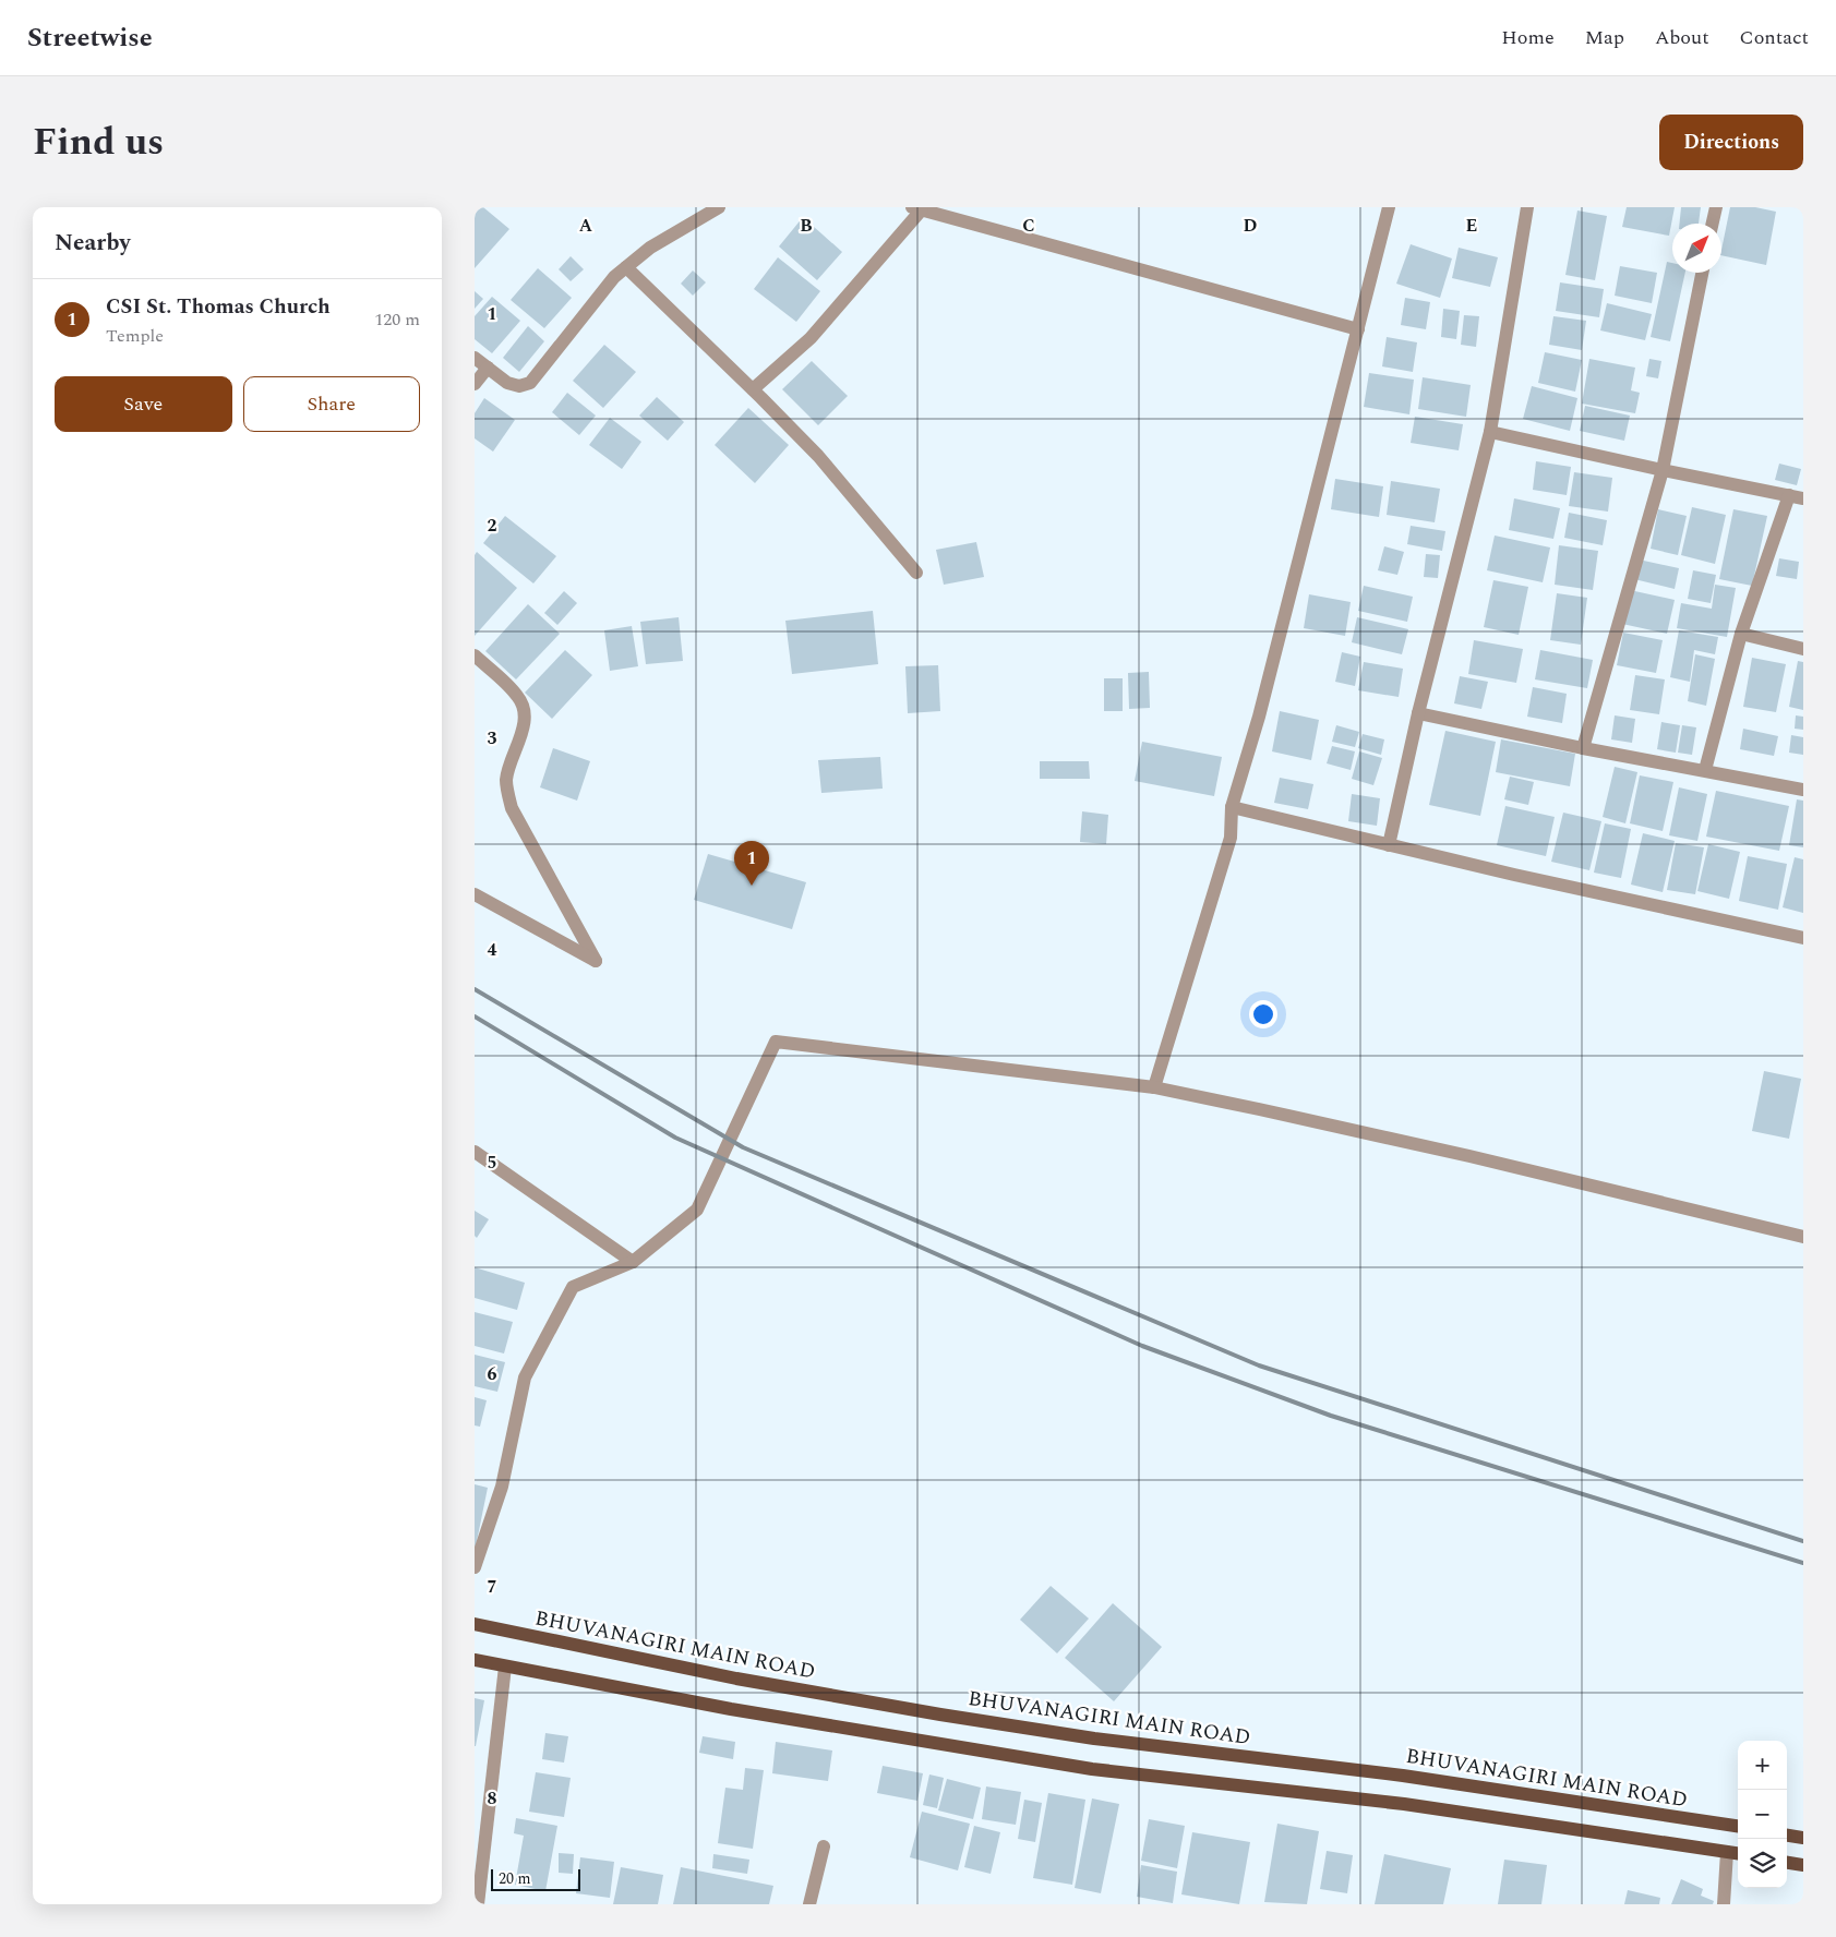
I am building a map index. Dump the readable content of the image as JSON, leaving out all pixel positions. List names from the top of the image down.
{
  "streets": {
    "main road": ["BHUVANAGIRI MAIN ROAD"]
  },
  "scale_bar": "20 m",
  "north": "top right",
  "page": {
    "header": "Streetwise",
    "nav": [
      "Home",
      "Map",
      "About",
      "Contact"
    ],
    "title": "Find us",
    "buttons": [
      "Directions",
      ["Save", "Share"]
    ],
    "heading": "Nearby",
    "list": [
      {
        "mark": "1",
        "name": "CSI St. Thomas Church",
        "note": "Temple",
        "value": "120 m"
      }
    ],
    "pins": "1",
    "map_buttons": ["+", "−"],
    "scale": "20 m"
  },
  "grid": {
    "columns": [
      "A",
      "B",
      "C",
      "D",
      "E"
    ],
    "rows": [
      "1",
      "2",
      "3",
      "4",
      "5",
      "6",
      "7",
      "8"
    ]
  }
}
